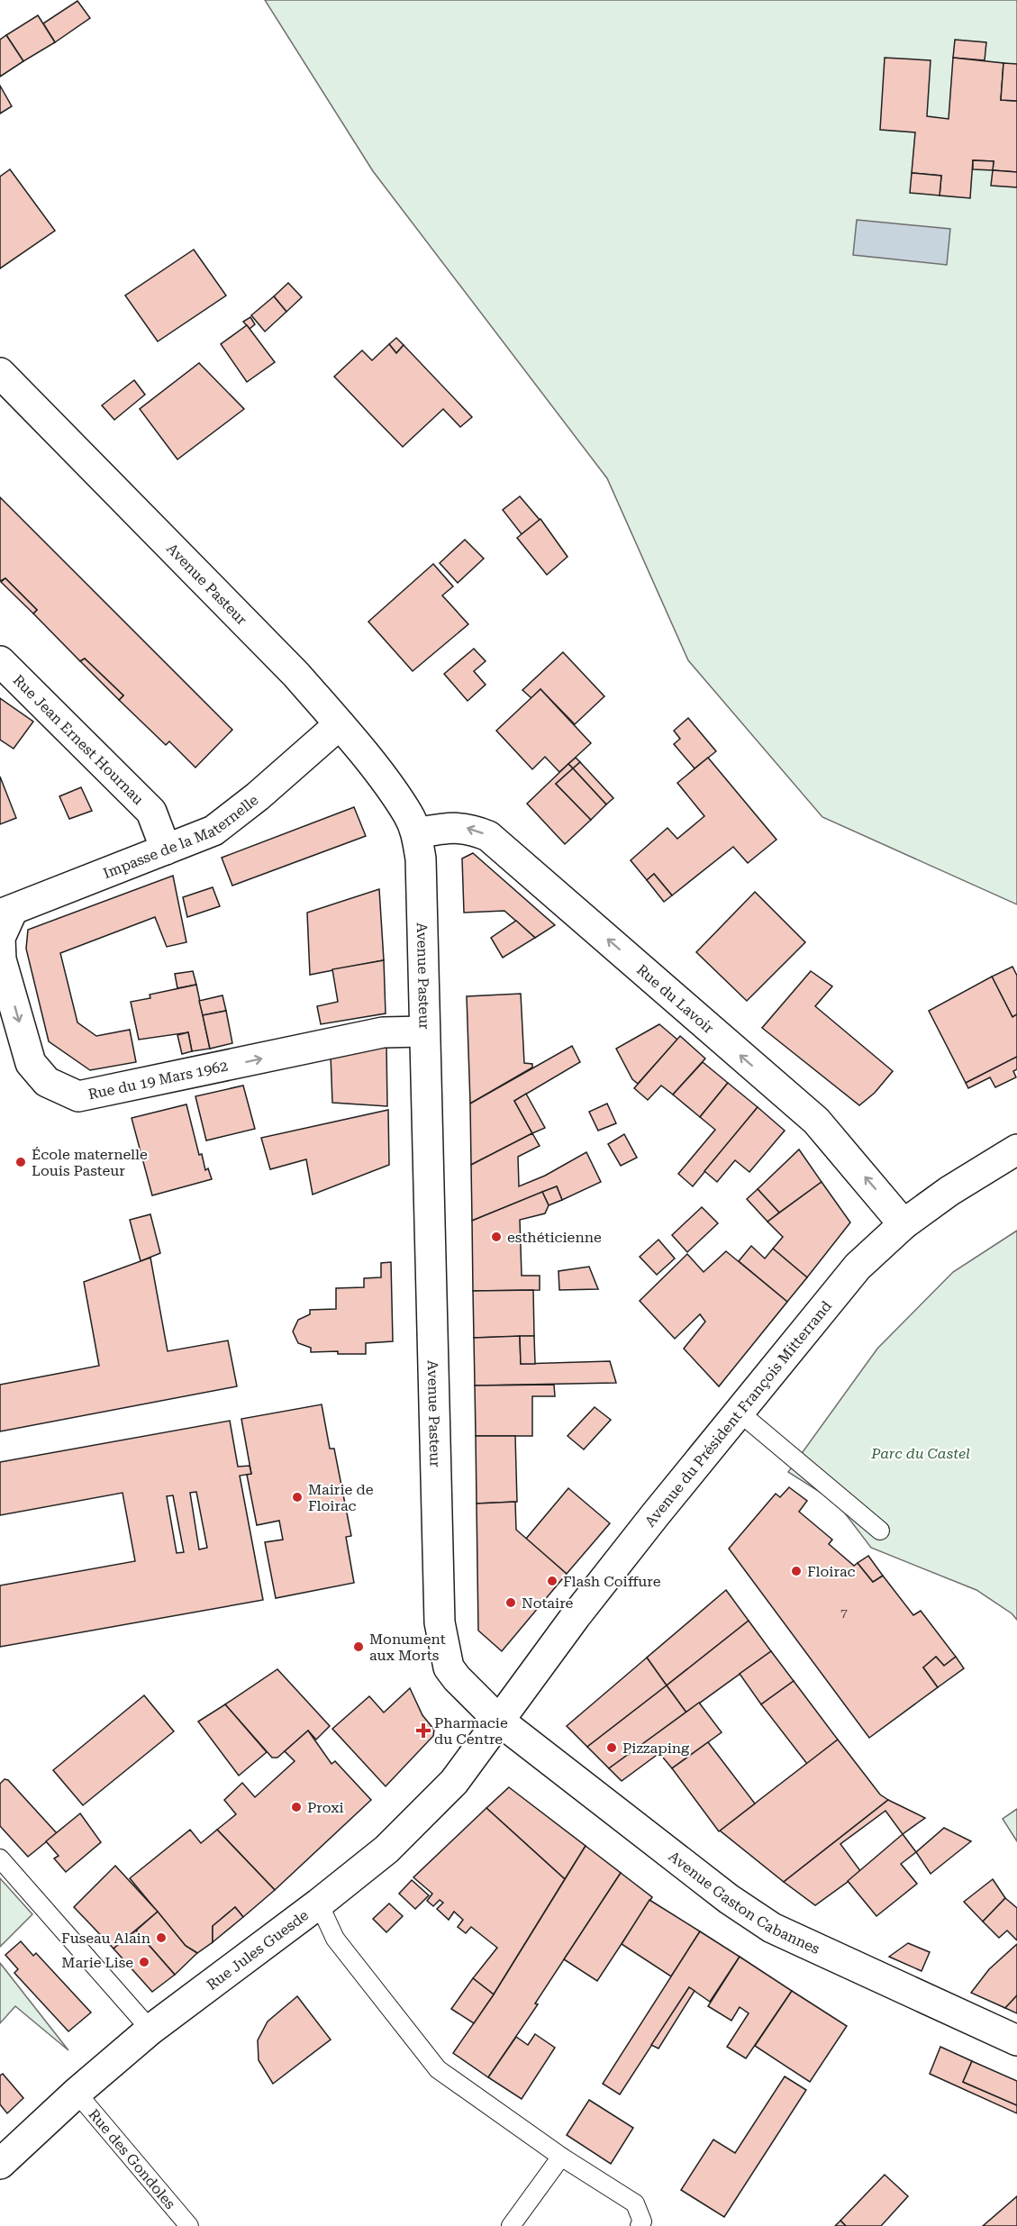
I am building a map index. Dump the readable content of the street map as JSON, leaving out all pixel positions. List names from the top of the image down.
{
  "streets": {
    "street": [
      "Avenue Pasteur",
      "Rue Jean Ernest Hournau",
      "Impasse de la Maternelle",
      "Rue du Lavoir",
      "Rue du 19 Mars 1962",
      "Avenue du Président François Mitterrand",
      "Avenue Gaston Cabannes",
      "Rue Jules Guesde"
    ],
    "lane": ["Rue des Gondoles"]
  },
  "crossings": [
    ["Avenue Pasteur", "Impasse de la Maternelle"],
    ["Avenue Pasteur", "Rue du Lavoir"],
    ["Avenue Pasteur", "Rue du 19 Mars 1962"],
    ["Avenue Pasteur", "Avenue du Président François Mitterrand"],
    ["Avenue Pasteur", "Avenue Gaston Cabannes"],
    ["Avenue Pasteur", "Rue Jules Guesde"],
    ["Rue Jean Ernest Hournau", "Impasse de la Maternelle"],
    ["Impasse de la Maternelle", "Rue du 19 Mars 1962"],
    ["Rue du Lavoir", "Avenue du Président François Mitterrand"],
    ["Avenue du Président François Mitterrand", "Avenue Gaston Cabannes"],
    ["Avenue du Président François Mitterrand", "Rue Jules Guesde"],
    ["Avenue Gaston Cabannes", "Rue Jules Guesde"],
    ["Rue Jules Guesde", "Rue des Gondoles"]
  ],
  "one_way": ["Rue du Lavoir"],
  "parks": ["Parc du Castel"],
  "places": {
    "other": [
      "École maternelle Louis Pasteur",
      "esthéticienne",
      "Mairie de Floirac",
      "Floirac",
      "Flash Coiffure",
      "Notaire",
      "Monument aux Morts",
      "Pizzaping",
      "Proxi",
      "Fuseau Alain",
      "Marie Lise"
    ],
    "health": ["Pharmacie du Centre"]
  },
  "house_numbers": ["7"]
}
